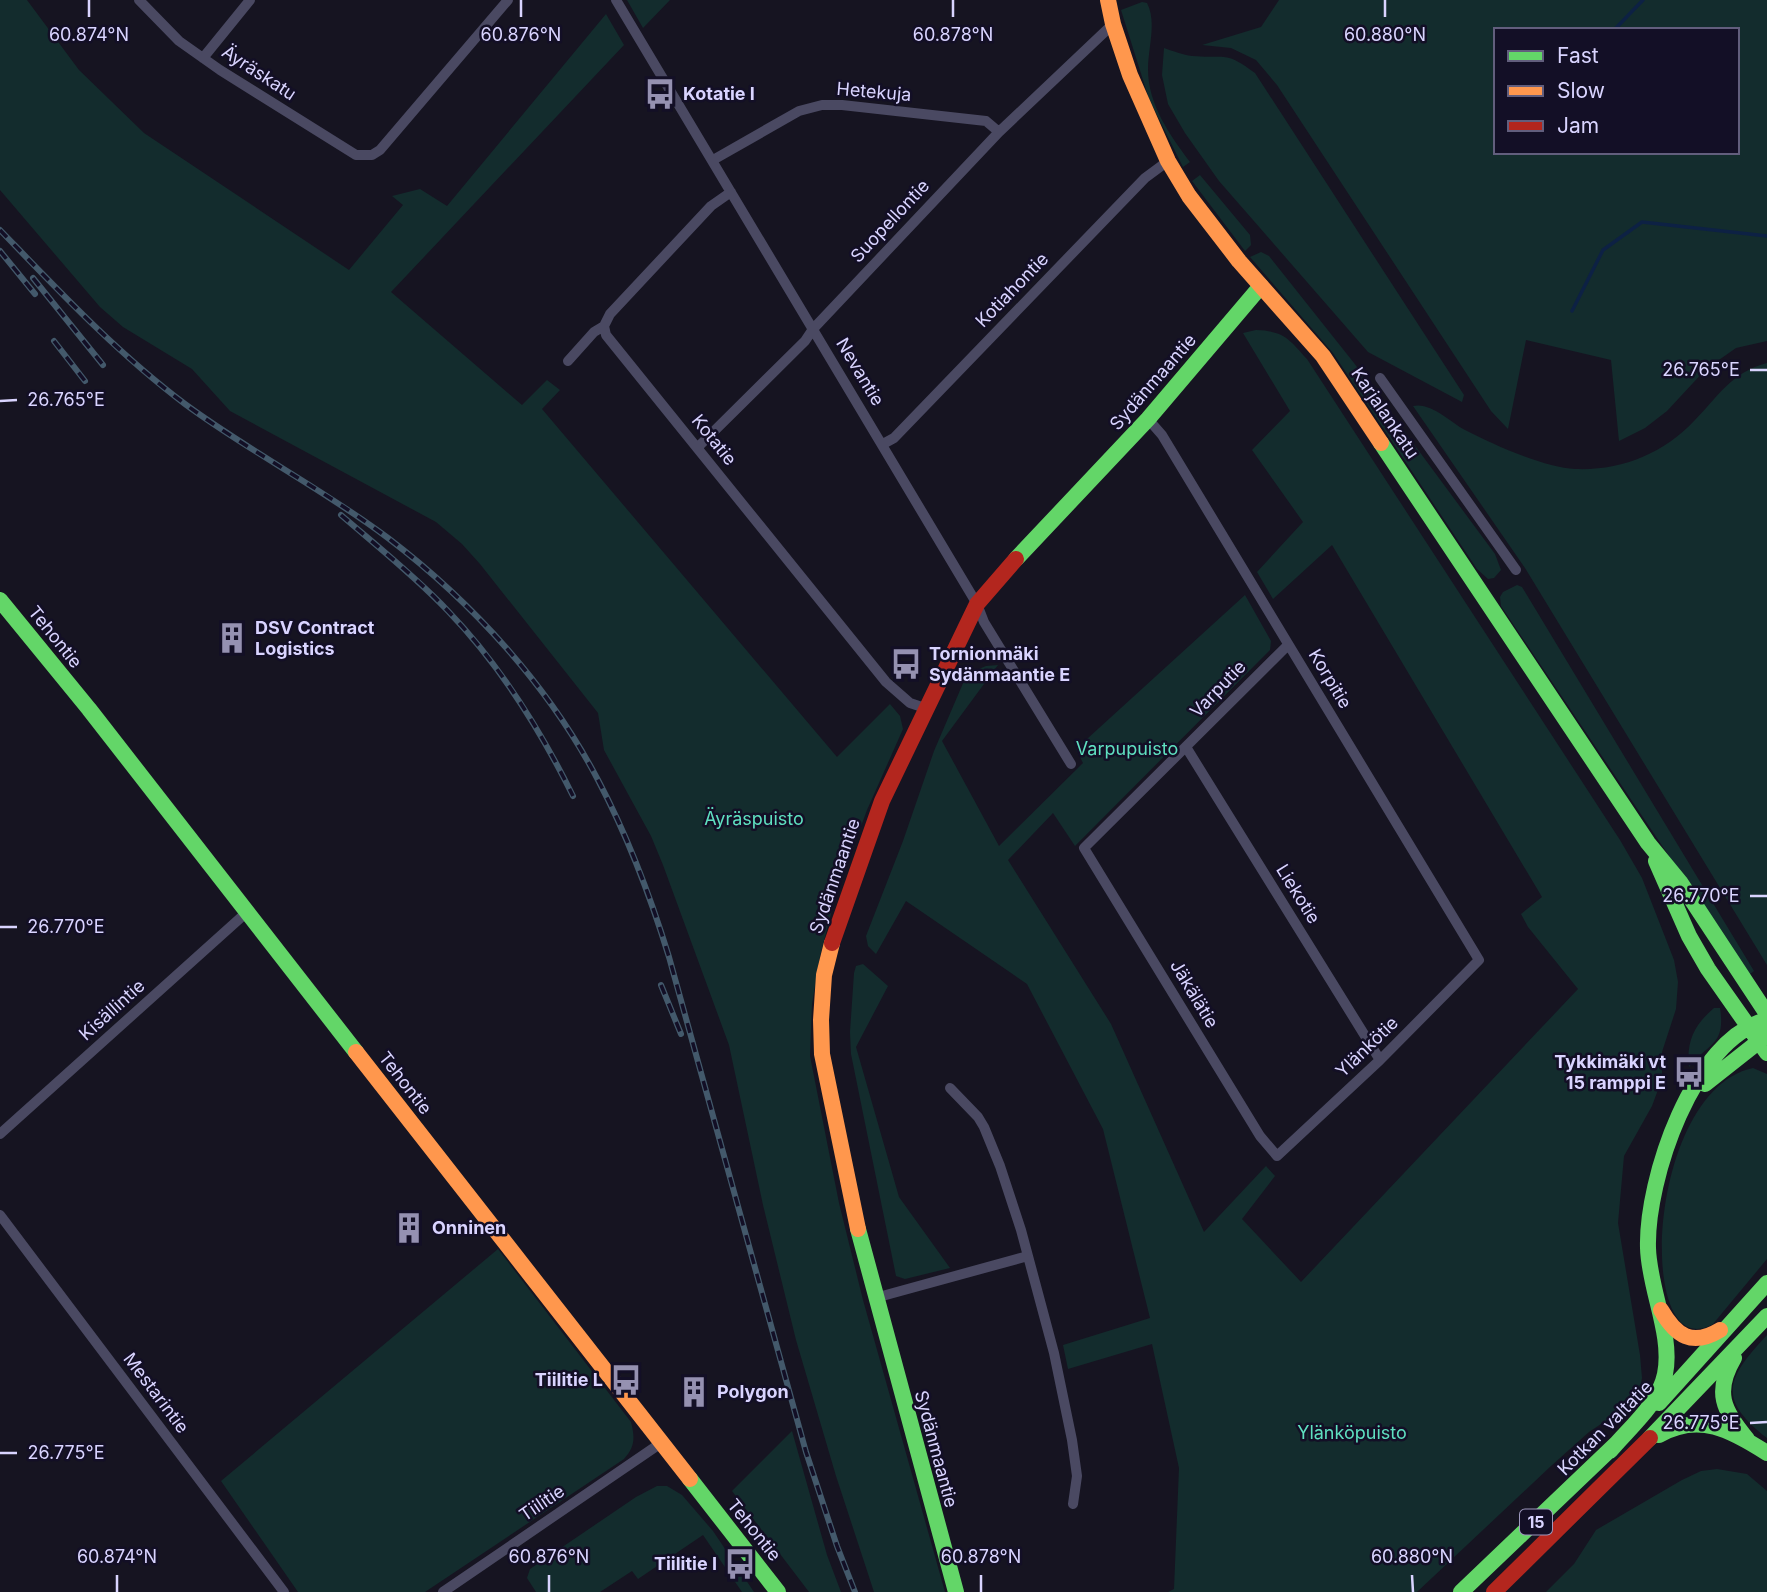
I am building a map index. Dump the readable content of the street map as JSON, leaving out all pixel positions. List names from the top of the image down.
{
  "streets": {
    "main road": [
      "Sydänmaantie",
      "Karjalankatu",
      "Tehontie",
      "Kotkan valtatie",
      "15"
    ],
    "street": [
      "Äyräskatu",
      "Hetekuja",
      "Suopellontie",
      "Kotiahontie",
      "Nevantie",
      "Kotatie",
      "Korpitie",
      "Varputie",
      "Liekotie",
      "Jäkälätie",
      "Kisällintie",
      "Ylänkötie",
      "Mestarintie",
      "Tiilitie"
    ]
  },
  "crossings": [
    ["Hetekuja", "Suopellontie"],
    ["Hetekuja", "Nevantie"],
    ["Suopellontie", "Nevantie"],
    ["Suopellontie", "Karjalankatu"],
    ["Suopellontie", "Kotatie"],
    ["Kotiahontie", "Nevantie"],
    ["Kotiahontie", "Karjalankatu"],
    ["Nevantie", "Sydänmaantie"],
    ["Sydänmaantie", "Karjalankatu"],
    ["Sydänmaantie", "Kotatie"],
    ["Sydänmaantie", "Korpitie"],
    ["Tehontie", "Kisällintie"],
    ["Tehontie", "Tiilitie"],
    ["Korpitie", "Varputie"],
    ["Korpitie", "Ylänkötie"],
    ["Varputie", "Liekotie"],
    ["Varputie", "Jäkälätie"],
    ["Liekotie", "Ylänkötie"],
    ["Jäkälätie", "Ylänkötie"]
  ],
  "parks": ["Varpupuisto", "Äyräspuisto", "Ylänköpuisto"],
  "places": {
    "bus stop": [
      "Kotatie I",
      "Tornionmäki Sydänmaantie E",
      "Tykkimäki vt 15 ramppi E",
      "Tiilitie L",
      "Tiilitie I"
    ],
    "building": ["DSV Contract Logistics", "Onninen", "Polygon"]
  },
  "legend": ["Fast", "Slow", "Jam"],
  "coordinates": [
    "60.874°N",
    "60.876°N",
    "60.878°N",
    "60.880°N",
    "26.765°E",
    "26.770°E",
    "26.775°E"
  ]
}
